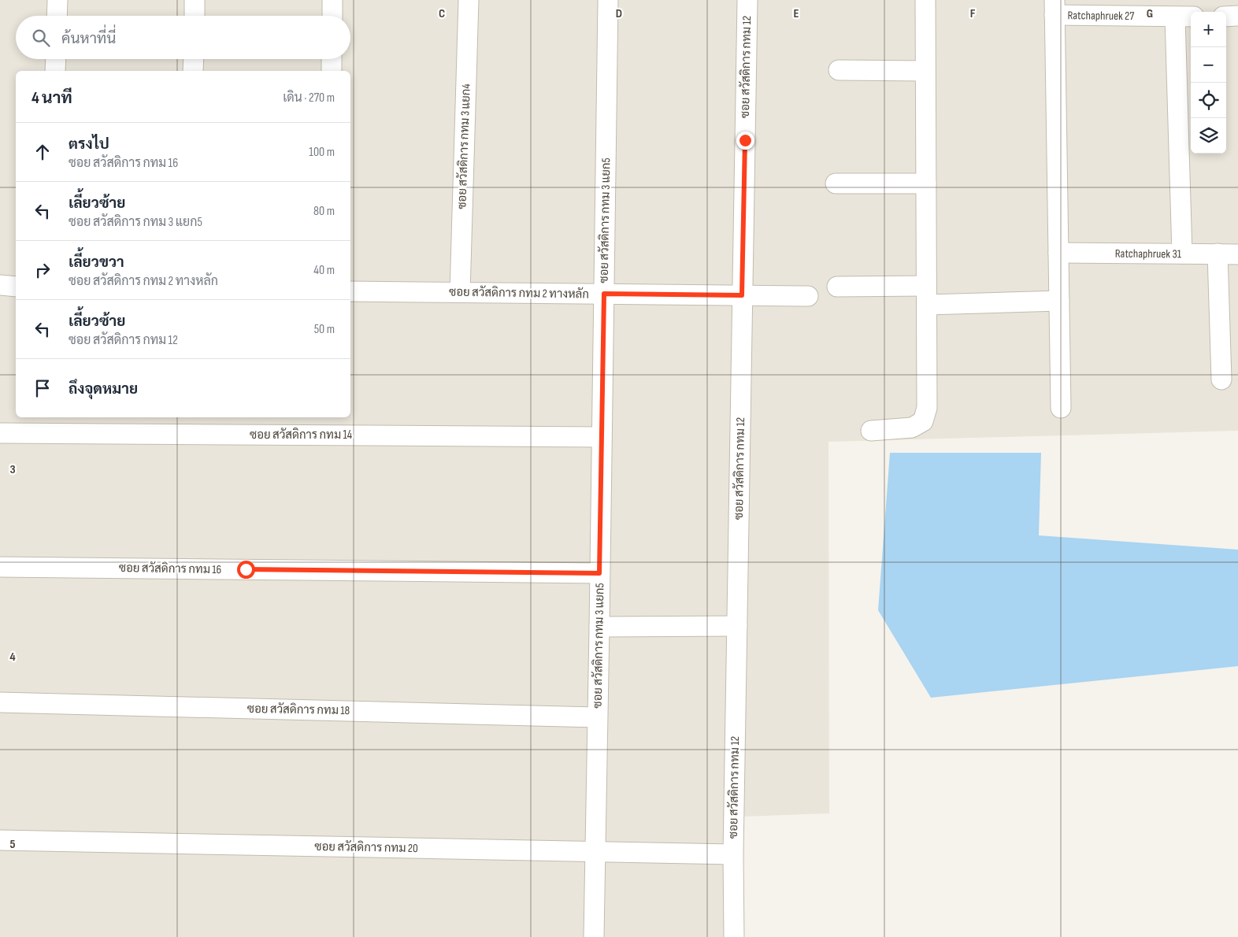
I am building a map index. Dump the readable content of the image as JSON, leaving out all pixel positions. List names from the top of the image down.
{
  "streets": {
    "street": [
      "Ratchaphruek 27",
      "ซอย สวัสดิการ กทม 12",
      "ซอย สวัสดิการ กทม 3 แยก4",
      "ซอย สวัสดิการ กทม 3 แยก5",
      "Ratchaphruek 31",
      "ซอย สวัสดิการ กทม 2 ทางหลัก",
      "ซอย สวัสดิการ กทม 14",
      "ซอย สวัสดิการ กทม 16",
      "ซอย สวัสดิการ กทม 18",
      "ซอย สวัสดิการ กทม 20"
    ]
  },
  "crossings": [
    ["ซอย สวัสดิการ กทม 12", "ซอย สวัสดิการ กทม 2 ทางหลัก"],
    ["ซอย สวัสดิการ กทม 12", "ซอย สวัสดิการ กทม 20"],
    ["ซอย สวัสดิการ กทม 3 แยก4", "ซอย สวัสดิการ กทม 2 ทางหลัก"],
    ["ซอย สวัสดิการ กทม 3 แยก5", "ซอย สวัสดิการ กทม 2 ทางหลัก"],
    ["ซอย สวัสดิการ กทม 3 แยก5", "ซอย สวัสดิการ กทม 14"],
    ["ซอย สวัสดิการ กทม 3 แยก5", "ซอย สวัสดิการ กทม 16"],
    ["ซอย สวัสดิการ กทม 3 แยก5", "ซอย สวัสดิการ กทม 18"],
    ["ซอย สวัสดิการ กทม 3 แยก5", "ซอย สวัสดิการ กทม 20"]
  ],
  "page": {
    "map_buttons": ["+", "−"],
    "search": "ค้นหาที่นี่",
    "heading": ["4 นาที", "เดิน · 270 m"],
    "list": [
      ["ตรงไป", "ซอย สวัสดิการ กทม 16", "100 m"],
      ["เลี้ยวซ้าย", "ซอย สวัสดิการ กทม 3 แยก5", "80 m"],
      ["เลี้ยวขวา", "ซอย สวัสดิการ กทม 2 ทางหลัก", "40 m"],
      ["เลี้ยวซ้าย", "ซอย สวัสดิการ กทม 12", "50 m"],
      "ถึงจุดหมาย"
    ]
  },
  "grid": {
    "columns": [
      "C",
      "D",
      "E",
      "F",
      "G"
    ],
    "rows": ["3", "4", "5"]
  }
}
